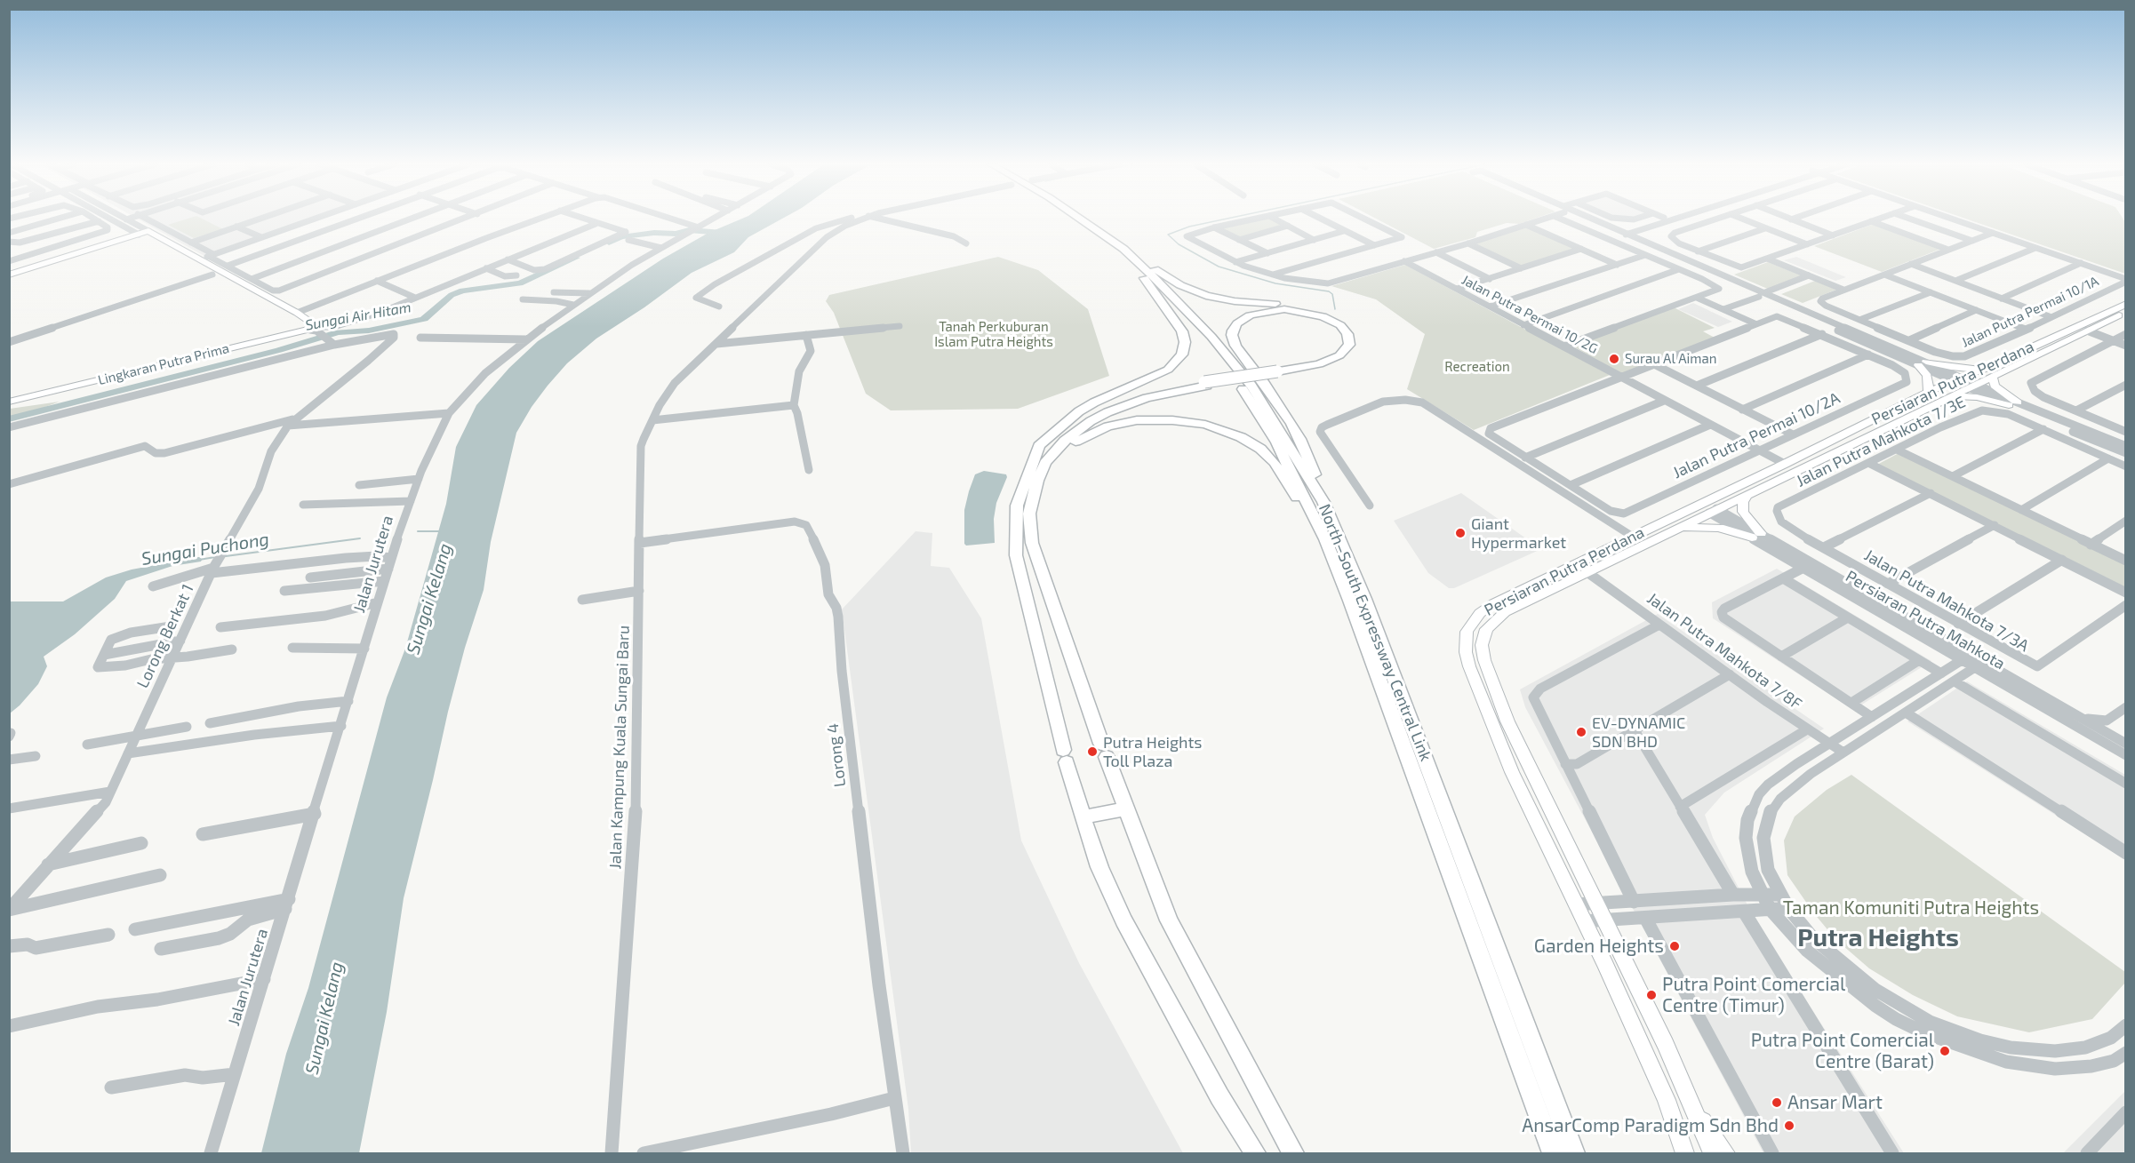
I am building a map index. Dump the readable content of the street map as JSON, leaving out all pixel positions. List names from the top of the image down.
{
  "streets": {
    "highway": ["North–South Expressway Central Link"],
    "main road": ["Lingkaran Putra Prima", "Persiaran Putra Perdana"],
    "street": [
      "Jalan Putra Permai 10/1A",
      "Jalan Putra Permai 10/2G",
      "Jalan Putra Permai 10/2A",
      "Jalan Putra Mahkota 7/3E",
      "Jalan Jurutera",
      "Jalan Putra Mahkota 7/3A",
      "Persiaran Putra Mahkota",
      "Lorong Berkat 1",
      "Jalan Putra Mahkota 7/8F",
      "Jalan Kampung Kuala Sungai Baru",
      "Lorong 4"
    ]
  },
  "crossings": [
    ["Jalan Putra Permai 10/2G", "Persiaran Putra Perdana"],
    ["Jalan Putra Permai 10/2G", "Jalan Putra Permai 10/2A"],
    ["Persiaran Putra Perdana", "Persiaran Putra Mahkota"],
    ["Persiaran Putra Perdana", "Jalan Putra Mahkota 7/8F"],
    ["Jalan Putra Mahkota 7/3E", "Jalan Putra Mahkota 7/3A"],
    ["Jalan Kampung Kuala Sungai Baru", "Lorong 4"]
  ],
  "districts": ["Putra Heights"],
  "water": ["Sungai Air Hitam", "Sungai Puchong", "Sungai Kelang"],
  "parks": ["Tanah Perkuburan Islam Putra Heights", "Recreation", "Taman Komuniti Putra Heights"],
  "places": [
    "Surau Al Aiman",
    "Giant Hypermarket",
    "EV-DYNAMIC SDN BHD",
    "Putra Heights Toll Plaza",
    "Garden Heights",
    "Putra Point Comercial Centre (Timur)",
    "Putra Point Comercial Centre (Barat)",
    "Ansar Mart",
    "AnsarComp Paradigm Sdn Bhd"
  ]
}
